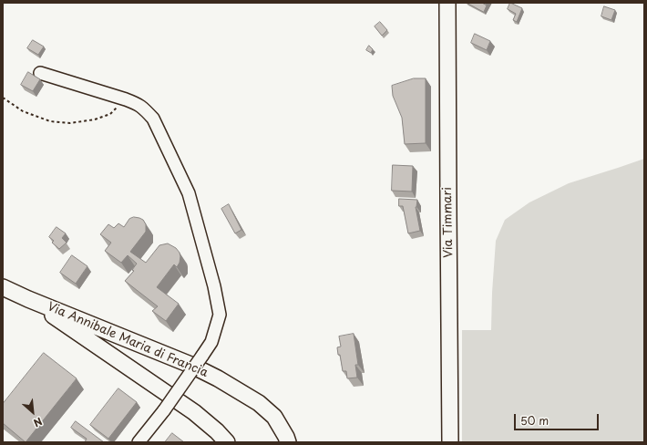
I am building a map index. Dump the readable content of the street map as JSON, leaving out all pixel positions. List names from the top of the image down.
{
  "streets": {
    "main road": ["Via Timmari", "Via Annibale Maria di Francia"]
  },
  "scale_bar": "50 m",
  "north": "bottom right"
}
